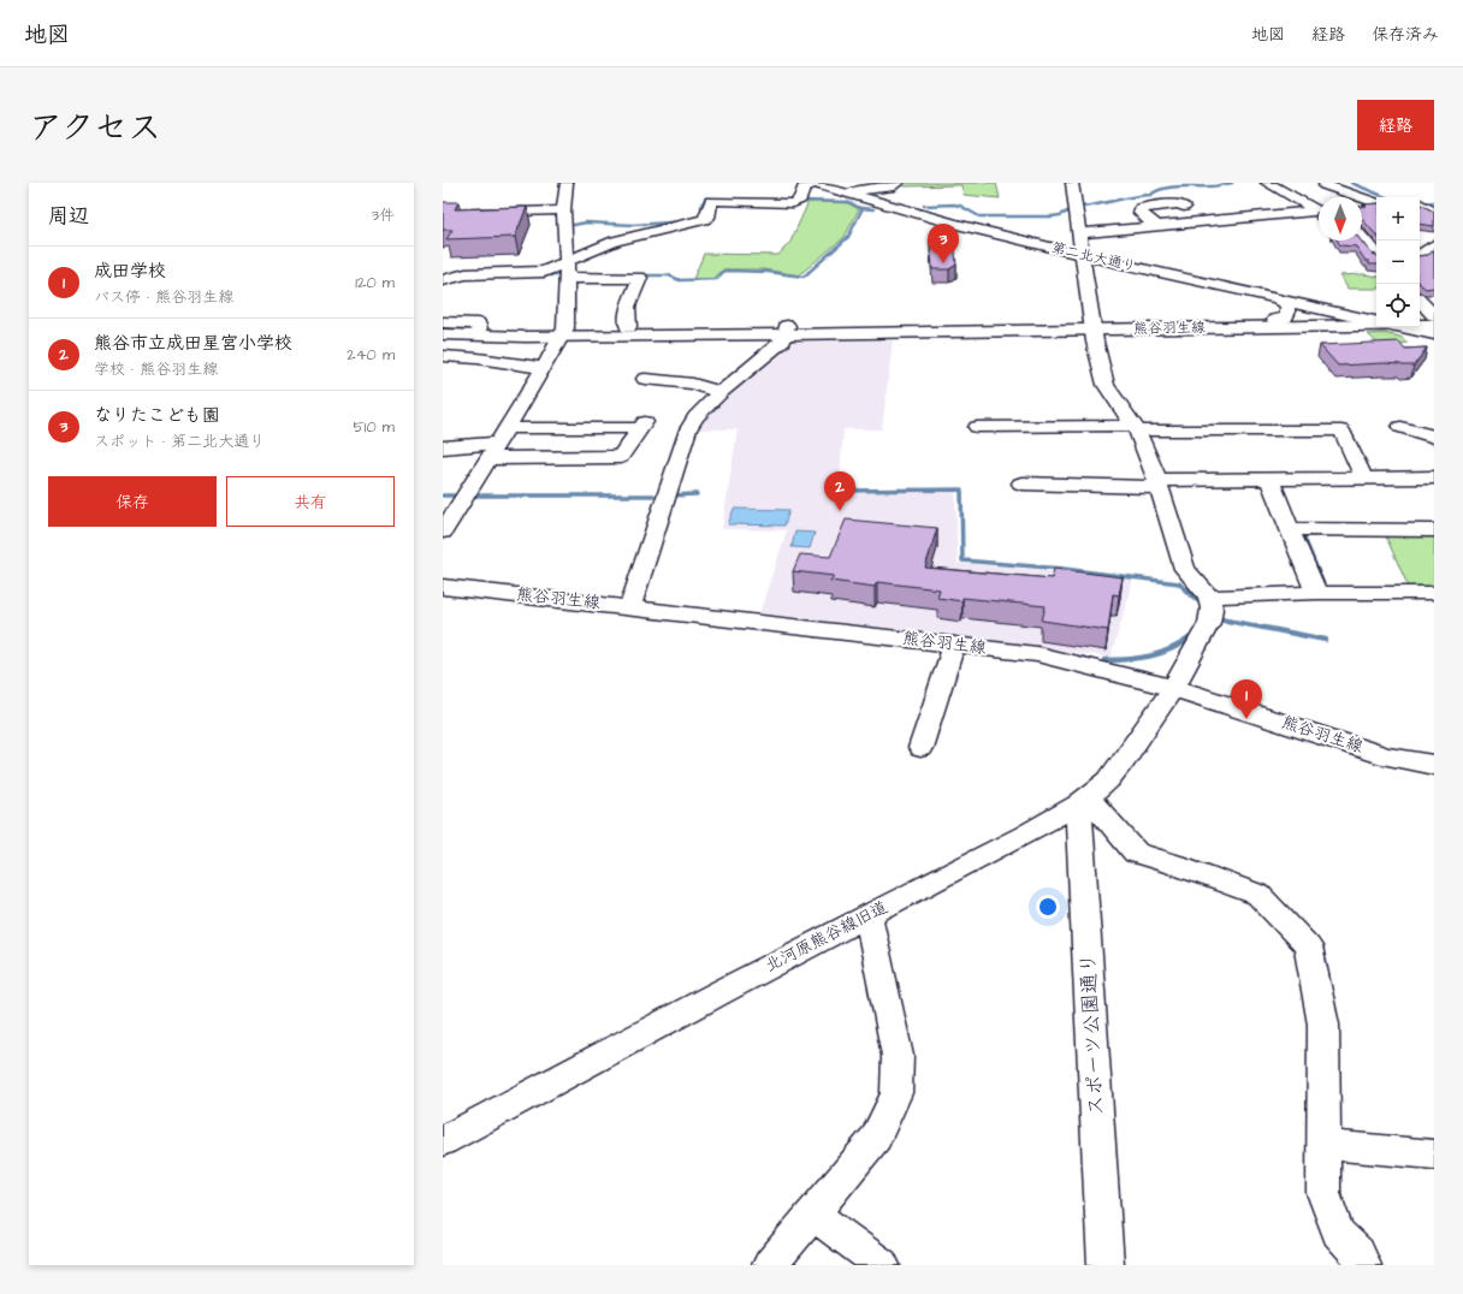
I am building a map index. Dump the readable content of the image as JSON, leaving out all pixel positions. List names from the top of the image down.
{
  "streets": {
    "main road": ["熊谷羽生線"],
    "street": ["第二北大通り", "北河原熊谷線旧道", "スポーツ公園通り"]
  },
  "crossings": [
    ["熊谷羽生線", "北河原熊谷線旧道"],
    ["北河原熊谷線旧道", "スポーツ公園通り"]
  ],
  "north": "bottom",
  "page": {
    "header": "地図",
    "nav": ["地図", "経路", "保存済み"],
    "title": "アクセス",
    "buttons": [
      "経路",
      ["保存", "共有"]
    ],
    "heading": ["周辺", "3件"],
    "map_buttons": ["+", "−"],
    "pins": ["3", "2", "1"],
    "list": [
      {
        "mark": "1",
        "name": "成田学校",
        "note": "バス停 · 熊谷羽生線",
        "value": "120 m"
      },
      {
        "mark": "2",
        "name": "熊谷市立成田星宮小学校",
        "note": "学校 · 熊谷羽生線",
        "value": "240 m"
      },
      {
        "mark": "3",
        "name": "なりたこども園",
        "note": "スポット · 第二北大通り",
        "value": "510 m"
      }
    ]
  }
}
